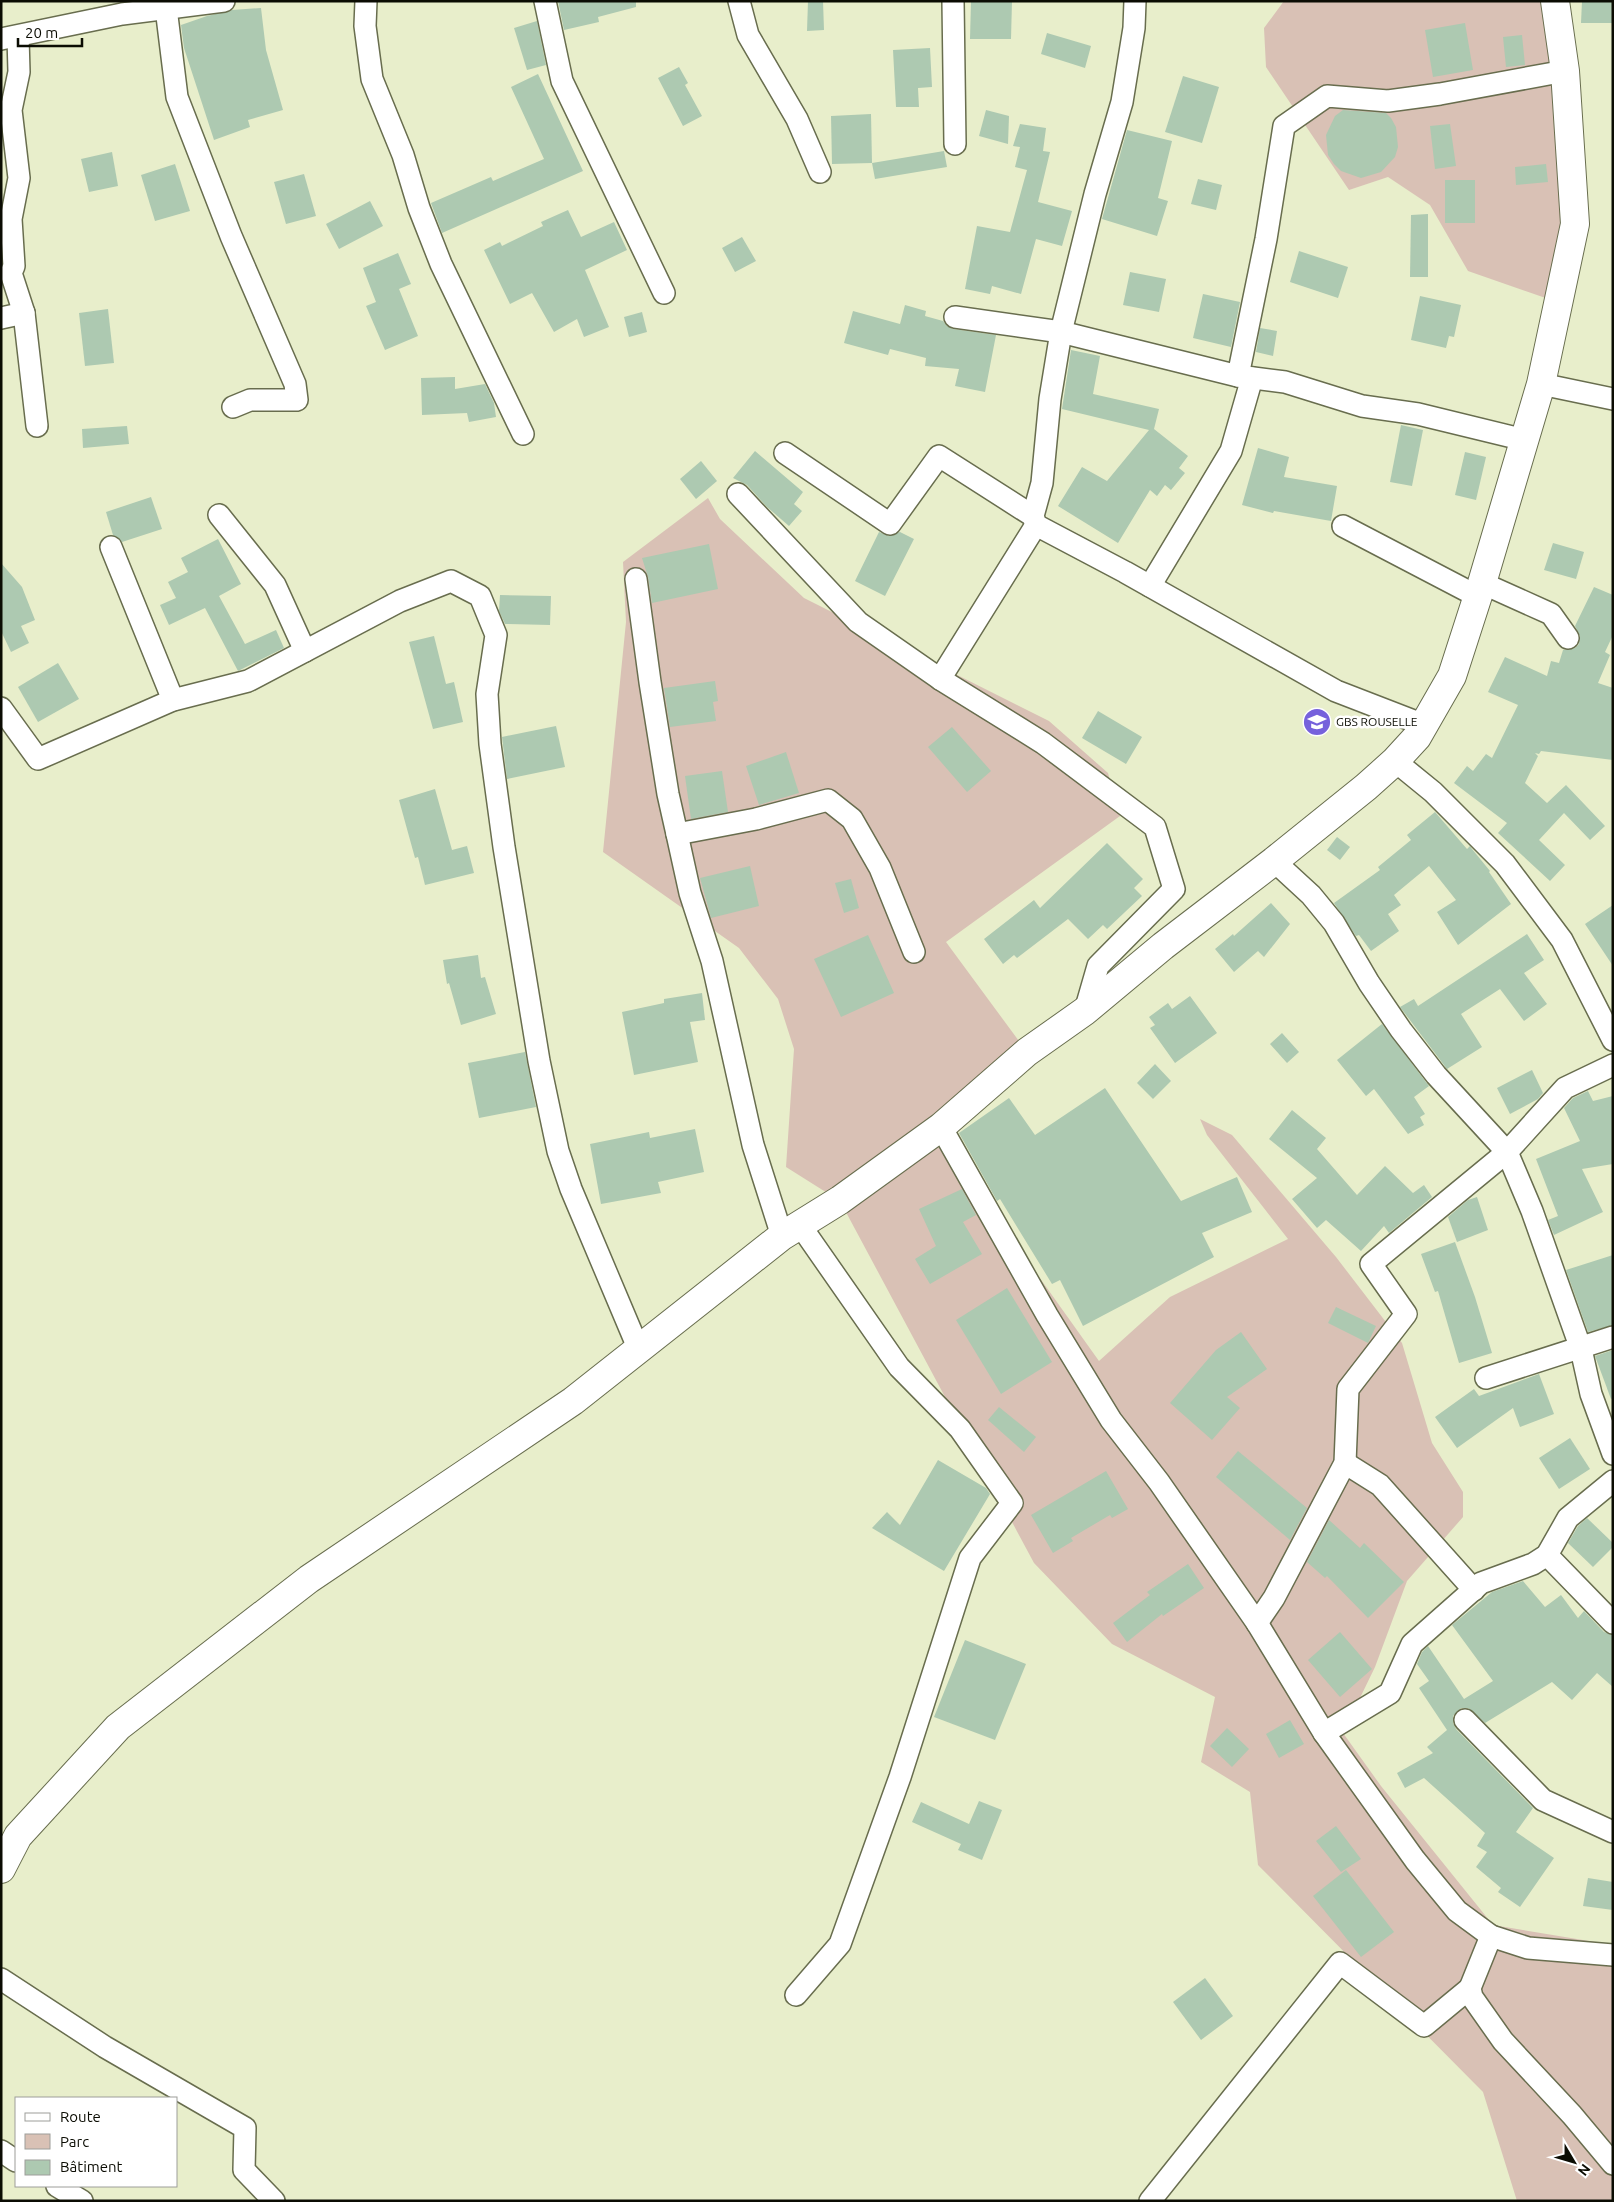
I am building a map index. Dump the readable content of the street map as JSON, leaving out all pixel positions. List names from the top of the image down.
{
  "places": {
    "school or university": ["GBS ROUSELLE"]
  },
  "legend": ["Route", "Parc", "Bâtiment"],
  "scale_bar": "20 m",
  "north": "bottom right"
}
